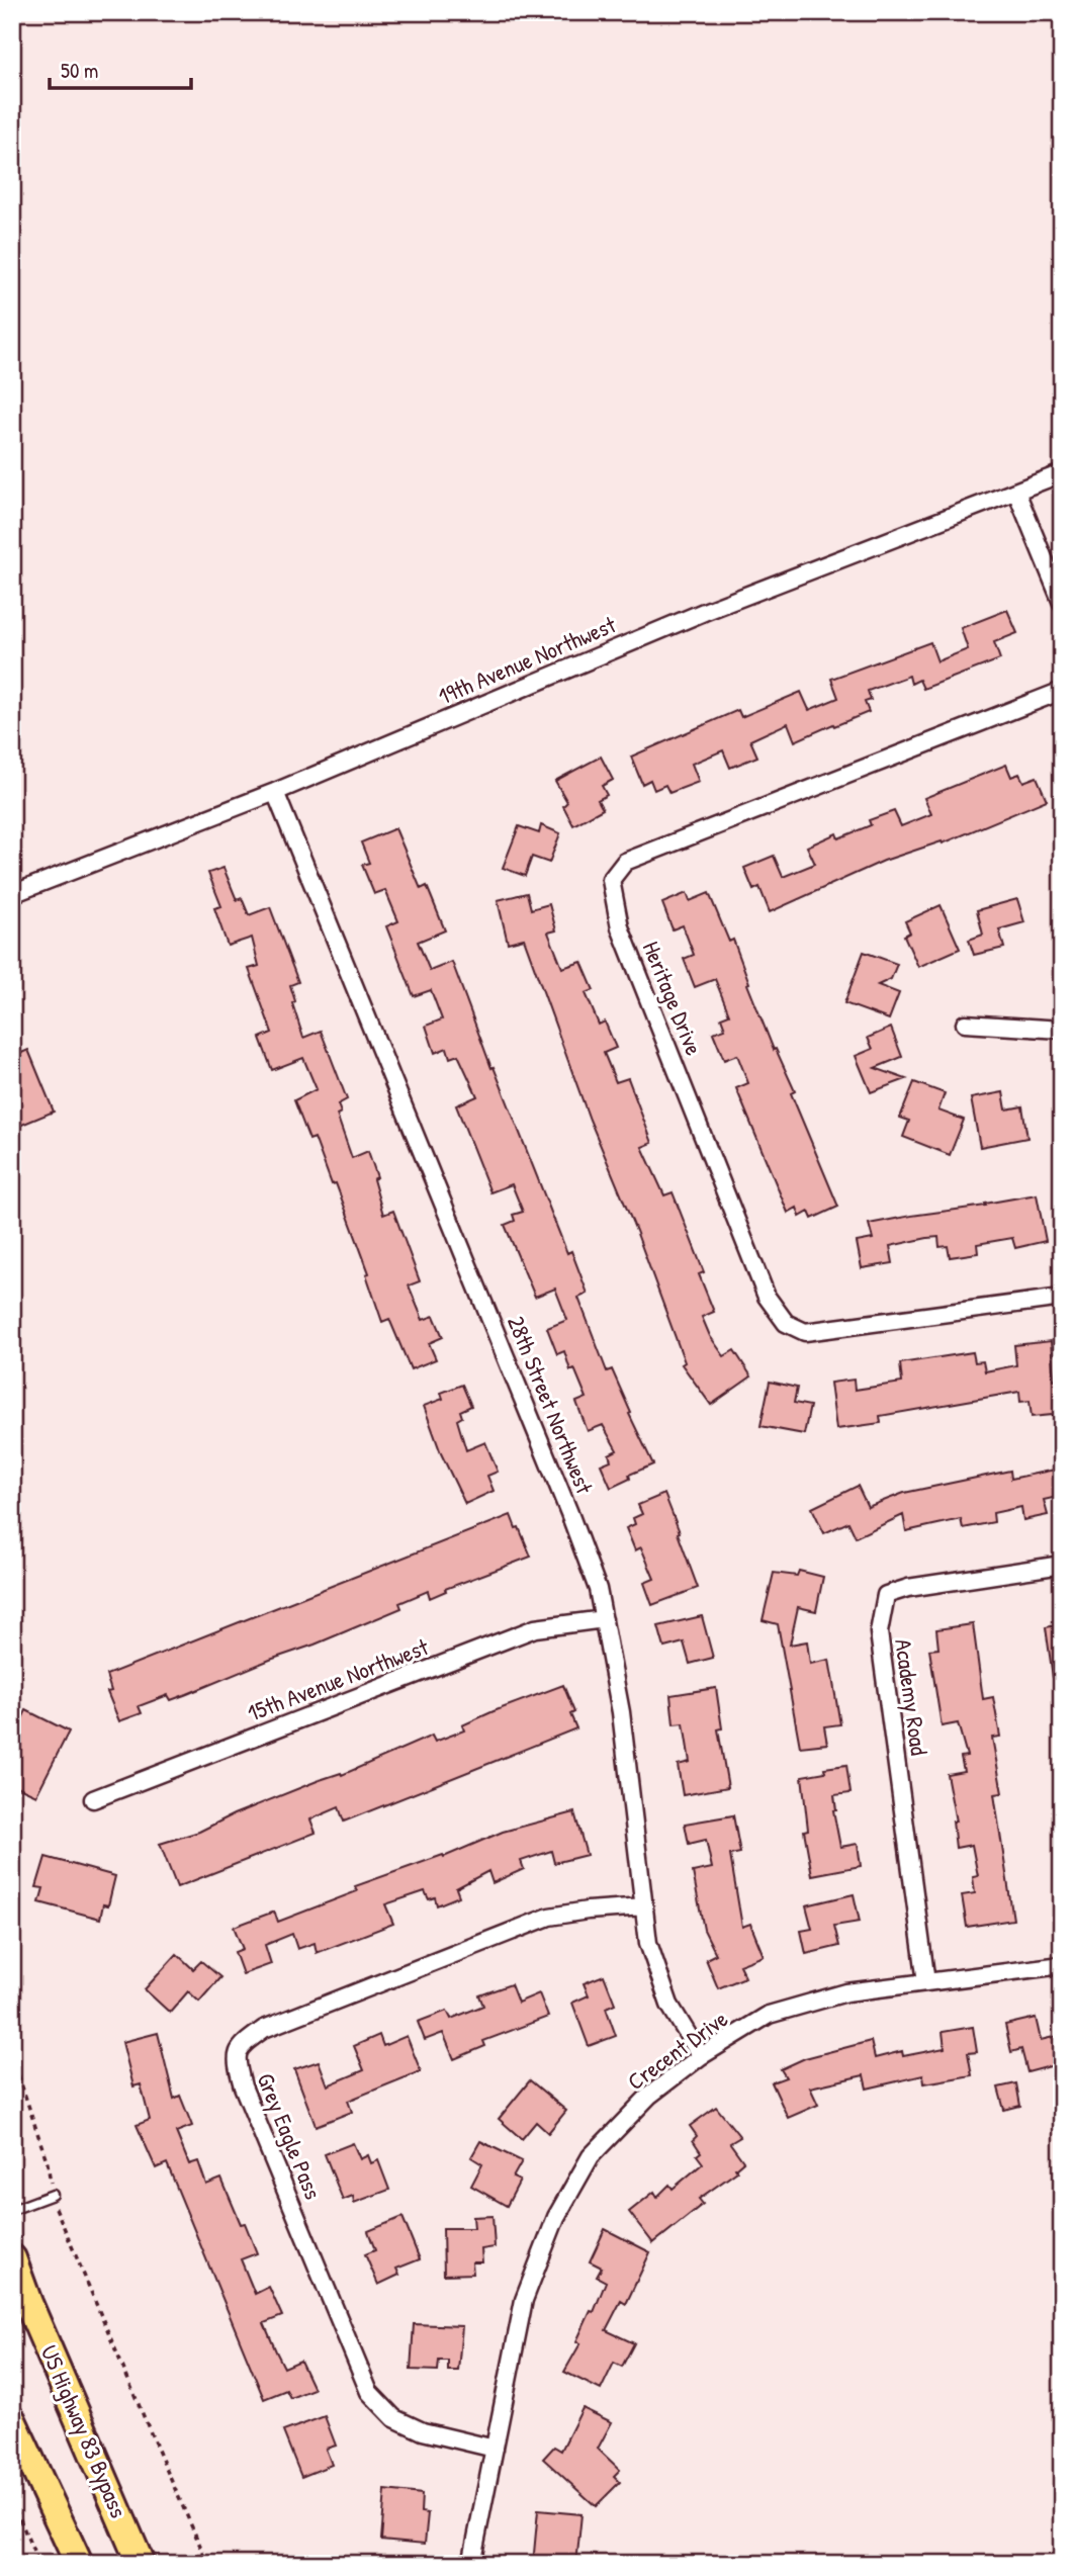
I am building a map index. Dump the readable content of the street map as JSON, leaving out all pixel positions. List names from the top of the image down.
{
  "streets": {
    "highway": ["US Highway 83 Bypass"],
    "street": [
      "19th Avenue Northwest",
      "Heritage Drive",
      "28th Street Northwest",
      "15th Avenue Northwest",
      "Academy Road",
      "Crecent Drive",
      "Grey Eagle Pass"
    ]
  },
  "crossings": [
    ["19th Avenue Northwest", "28th Street Northwest"],
    ["28th Street Northwest", "15th Avenue Northwest"],
    ["28th Street Northwest", "Crecent Drive"],
    ["28th Street Northwest", "Grey Eagle Pass"],
    ["Academy Road", "Crecent Drive"],
    ["Crecent Drive", "Grey Eagle Pass"]
  ],
  "scale_bar": "50 m"
}
